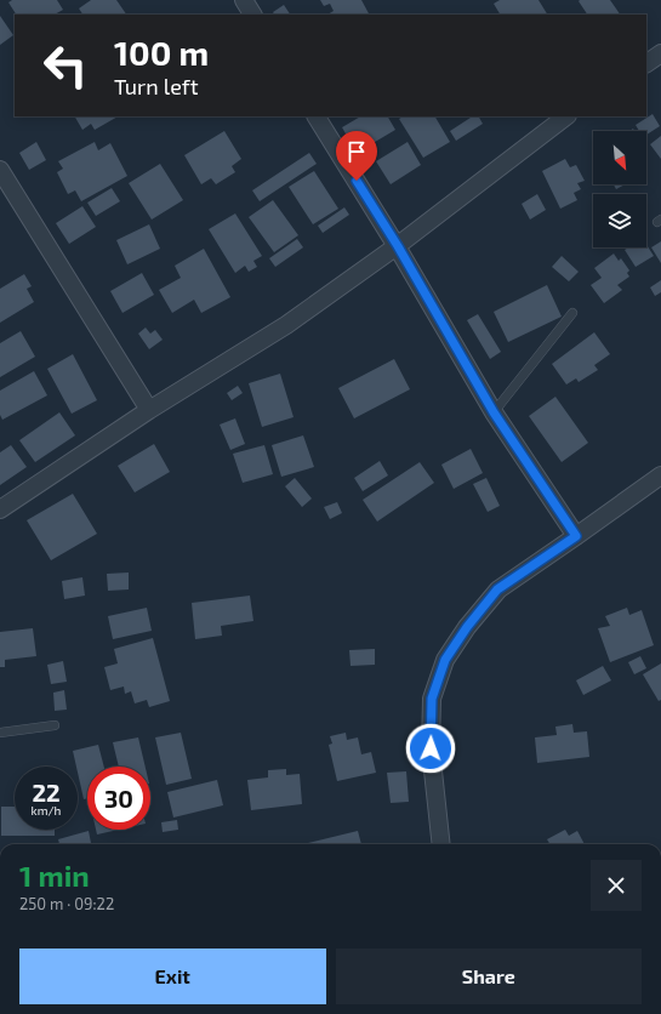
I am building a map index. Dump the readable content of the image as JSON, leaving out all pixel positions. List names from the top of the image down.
{
  "north": "bottom right",
  "page": {
    "turn": ["100 m", "Turn left"],
    "speed": "22 km/h",
    "limit": "30",
    "heading": ["1 min", "250 m · 09:22"],
    "buttons": ["Exit", "Share"]
  }
}
